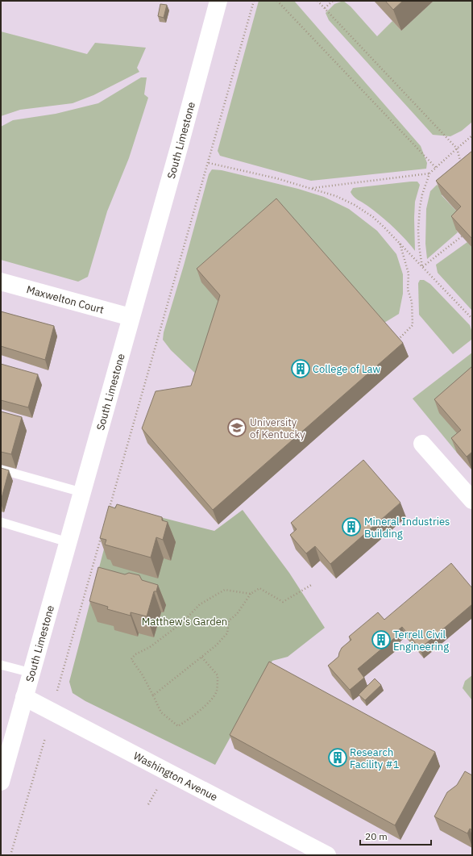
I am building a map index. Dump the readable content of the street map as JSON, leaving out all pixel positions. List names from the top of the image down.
{
  "streets": {
    "main road": ["South Limestone", "Maxwelton Court", "Washington Avenue"]
  },
  "crossings": [
    ["South Limestone", "Maxwelton Court"],
    ["South Limestone", "Washington Avenue"]
  ],
  "parks": ["Matthew's Garden"],
  "places": {
    "building": [
      "College of Law",
      "Mineral Industries Building",
      "Terrell Civil Engineering",
      "Research Facility #1"
    ],
    "school or university": ["University of Kentucky"]
  },
  "scale_bar": "20 m"
}
